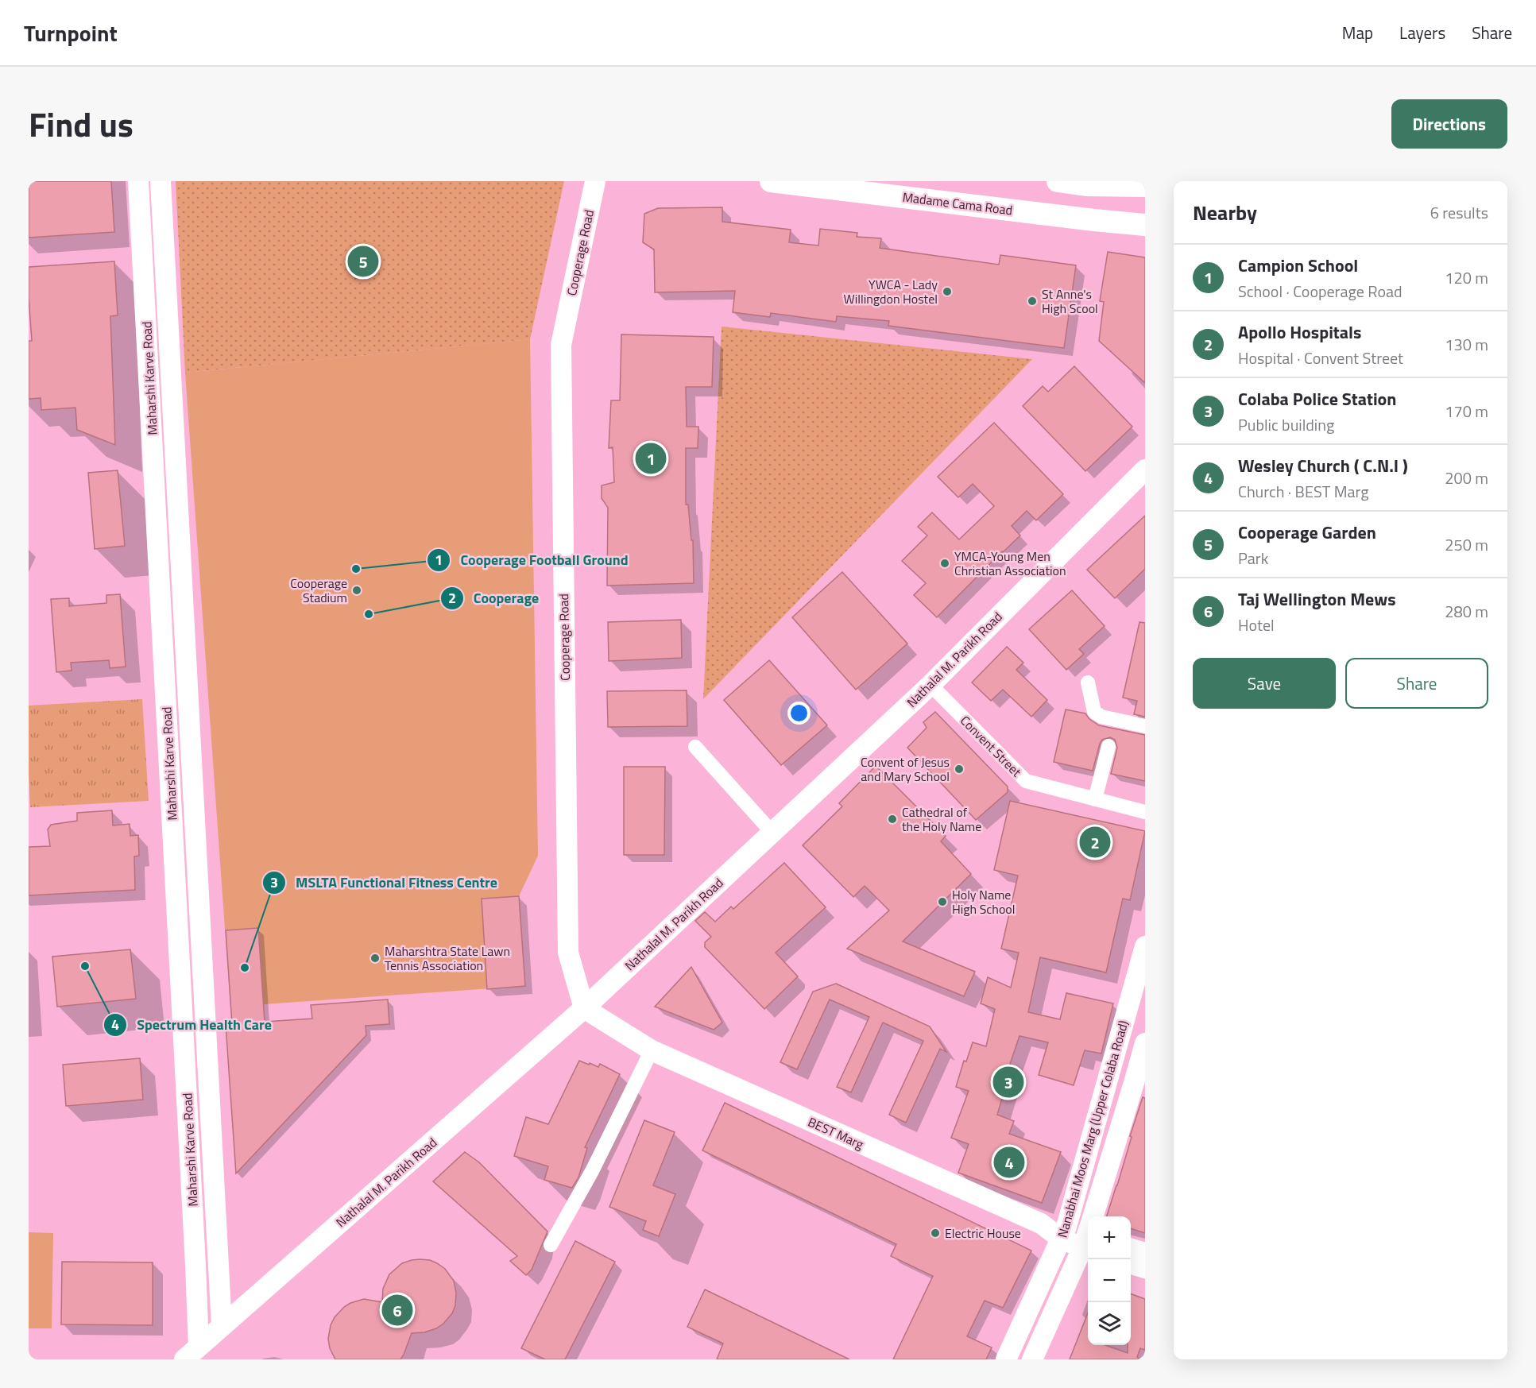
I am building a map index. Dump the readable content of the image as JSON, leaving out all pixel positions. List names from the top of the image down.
{
  "streets": {
    "main road": ["Madame Cama Road"],
    "street": [
      "Cooperage Road",
      "Maharshi Karve Road",
      "Nathalal M. Parikh Road",
      "Convent Street",
      "Nanabhai Moos Marg (Upper Colaba Road)",
      "BEST Marg"
    ]
  },
  "crossings": [
    ["Cooperage Road", "Nathalal M. Parikh Road"],
    ["Cooperage Road", "BEST Marg"],
    ["Maharshi Karve Road", "Nathalal M. Parikh Road"],
    ["Nathalal M. Parikh Road", "Convent Street"],
    ["Nathalal M. Parikh Road", "BEST Marg"],
    ["Nanabhai Moos Marg (Upper Colaba Road)", "BEST Marg"]
  ],
  "places": [
    "YWCA - Lady Willingdon Hostel",
    "St Anne's High Scool",
    "YMCA-Young Men Christian Association",
    "Cooperage Football Ground",
    "Cooperage Stadium",
    "Cooperage",
    "Convent of Jesus and Mary School",
    "Cathedral of the Holy Name",
    "Holy Name High School",
    "Maharshtra State Lawn Tennis Association",
    "Spectrum Health Care",
    "MSLTA Functional Fitness Centre",
    "Electric House"
  ],
  "page": {
    "header": "Turnpoint",
    "nav": ["Map", "Layers", "Share"],
    "title": "Find us",
    "buttons": [
      "Directions",
      ["Save", "Share"]
    ],
    "heading": ["Nearby", "6 results"],
    "list": [
      {
        "mark": "1",
        "name": "Campion School",
        "note": "School · Cooperage Road",
        "value": "120 m"
      },
      {
        "mark": "2",
        "name": "Apollo Hospitals",
        "note": "Hospital · Convent Street",
        "value": "130 m"
      },
      {
        "mark": "3",
        "name": "Colaba Police Station",
        "note": "Public building",
        "value": "170 m"
      },
      {
        "mark": "4",
        "name": "Wesley Church ( C.N.I )",
        "note": "Church · BEST Marg",
        "value": "200 m"
      },
      {
        "mark": "5",
        "name": "Cooperage Garden",
        "note": "Park",
        "value": "250 m"
      },
      {
        "mark": "6",
        "name": "Taj Wellington Mews",
        "note": "Hotel",
        "value": "280 m"
      }
    ],
    "pins": [
      "5",
      "1",
      "2",
      "3",
      "4",
      "6"
    ],
    "map_buttons": ["+", "−"]
  }
}
